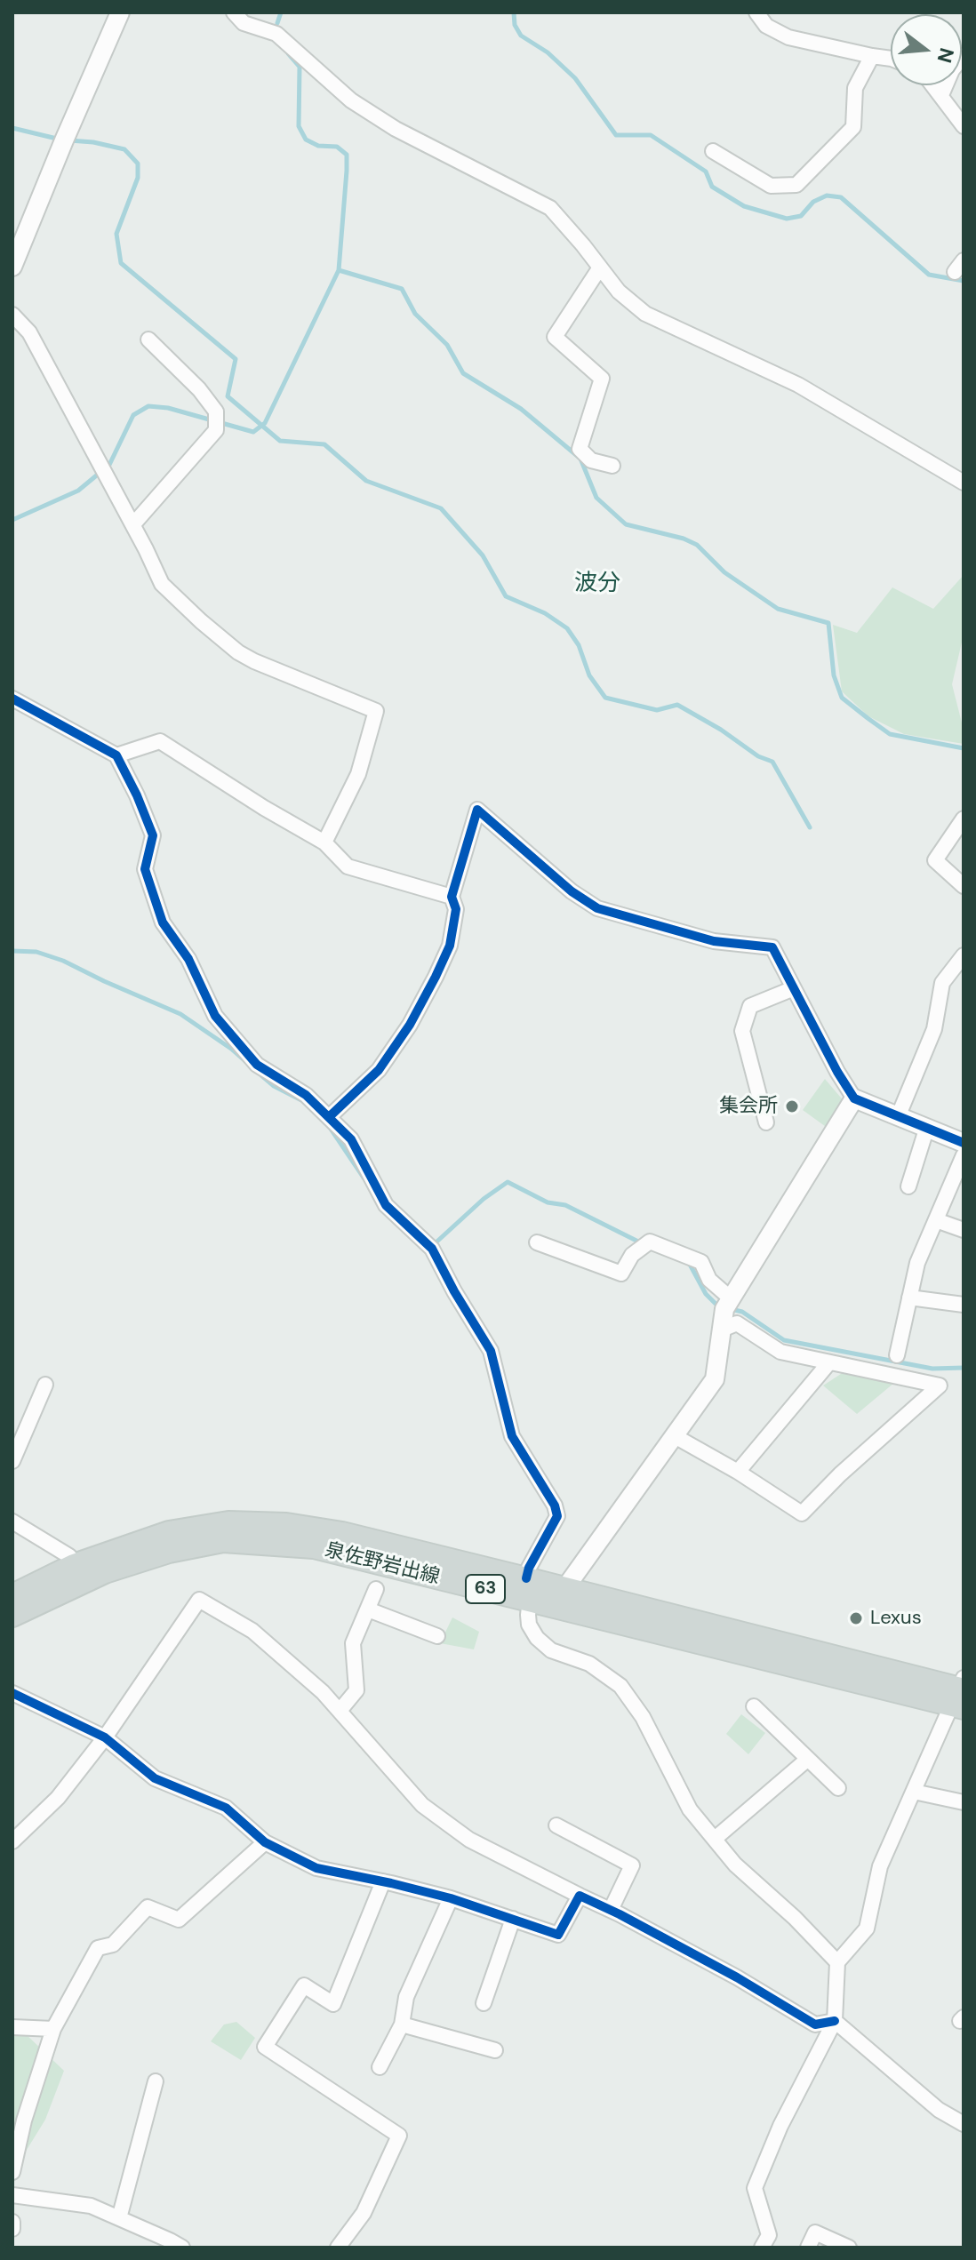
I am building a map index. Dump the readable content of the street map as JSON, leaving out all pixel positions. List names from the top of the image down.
{
  "streets": {
    "main road": ["泉佐野岩出線", "63"]
  },
  "districts": ["波分"],
  "places": ["集会所", "Lexus"],
  "north": "right"
}
